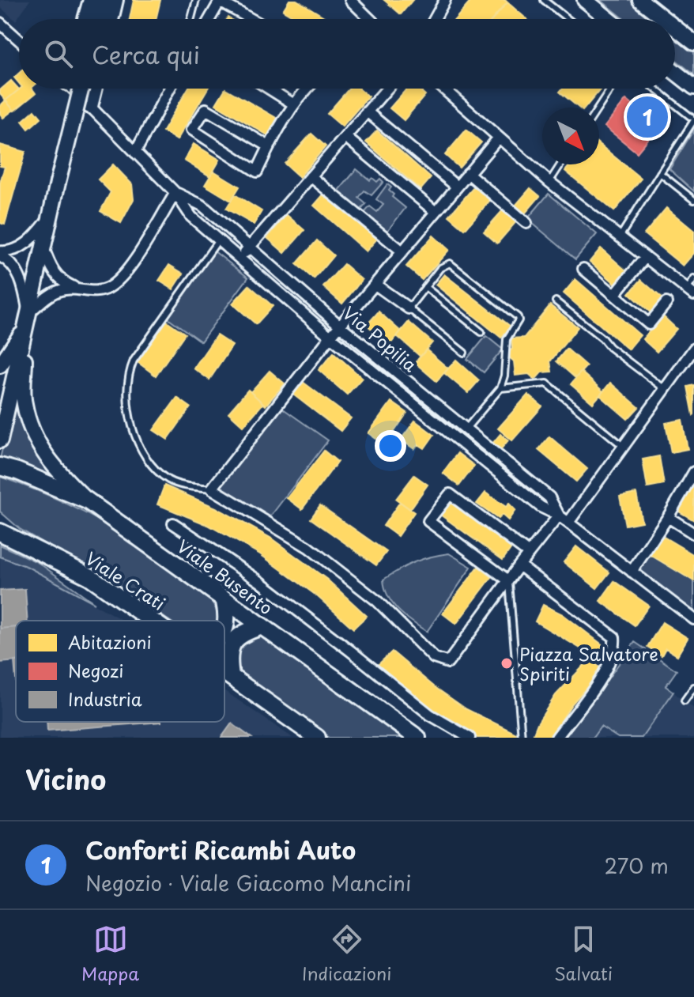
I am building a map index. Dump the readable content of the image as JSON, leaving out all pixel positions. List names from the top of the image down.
{
  "streets": {
    "main road": ["Viale Busento", "Viale Crati"],
    "street": ["Via Popilia"]
  },
  "places": ["Piazza Salvatore Spiriti"],
  "legend": ["Abitazioni", "Negozi", "Industria"],
  "north": "bottom right",
  "page": {
    "search": "Cerca qui",
    "pins": "1",
    "heading": "Vicino",
    "list": [
      {
        "mark": "1",
        "name": "Conforti Ricambi Auto",
        "note": "Negozio · Viale Giacomo Mancini",
        "value": "270 m"
      }
    ],
    "nav": ["Mappa", "Indicazioni", "Salvati"]
  }
}
